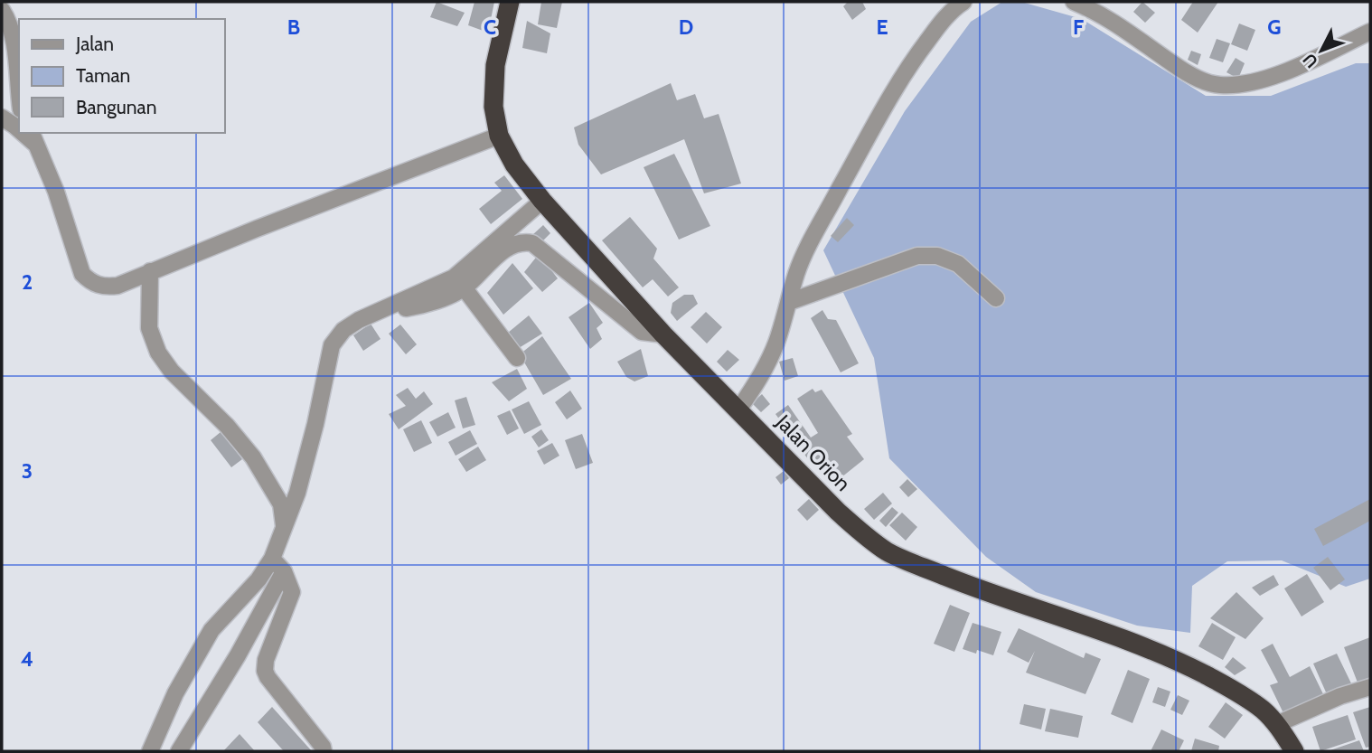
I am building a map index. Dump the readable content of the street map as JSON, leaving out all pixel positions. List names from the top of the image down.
{
  "streets": {
    "highway": ["Jalan Orion"]
  },
  "legend": ["Jalan", "Taman", "Bangunan"],
  "north": "bottom left",
  "grid": {
    "columns": [
      "B",
      "C",
      "D",
      "E",
      "F",
      "G"
    ],
    "rows": ["2", "3", "4"]
  }
}
